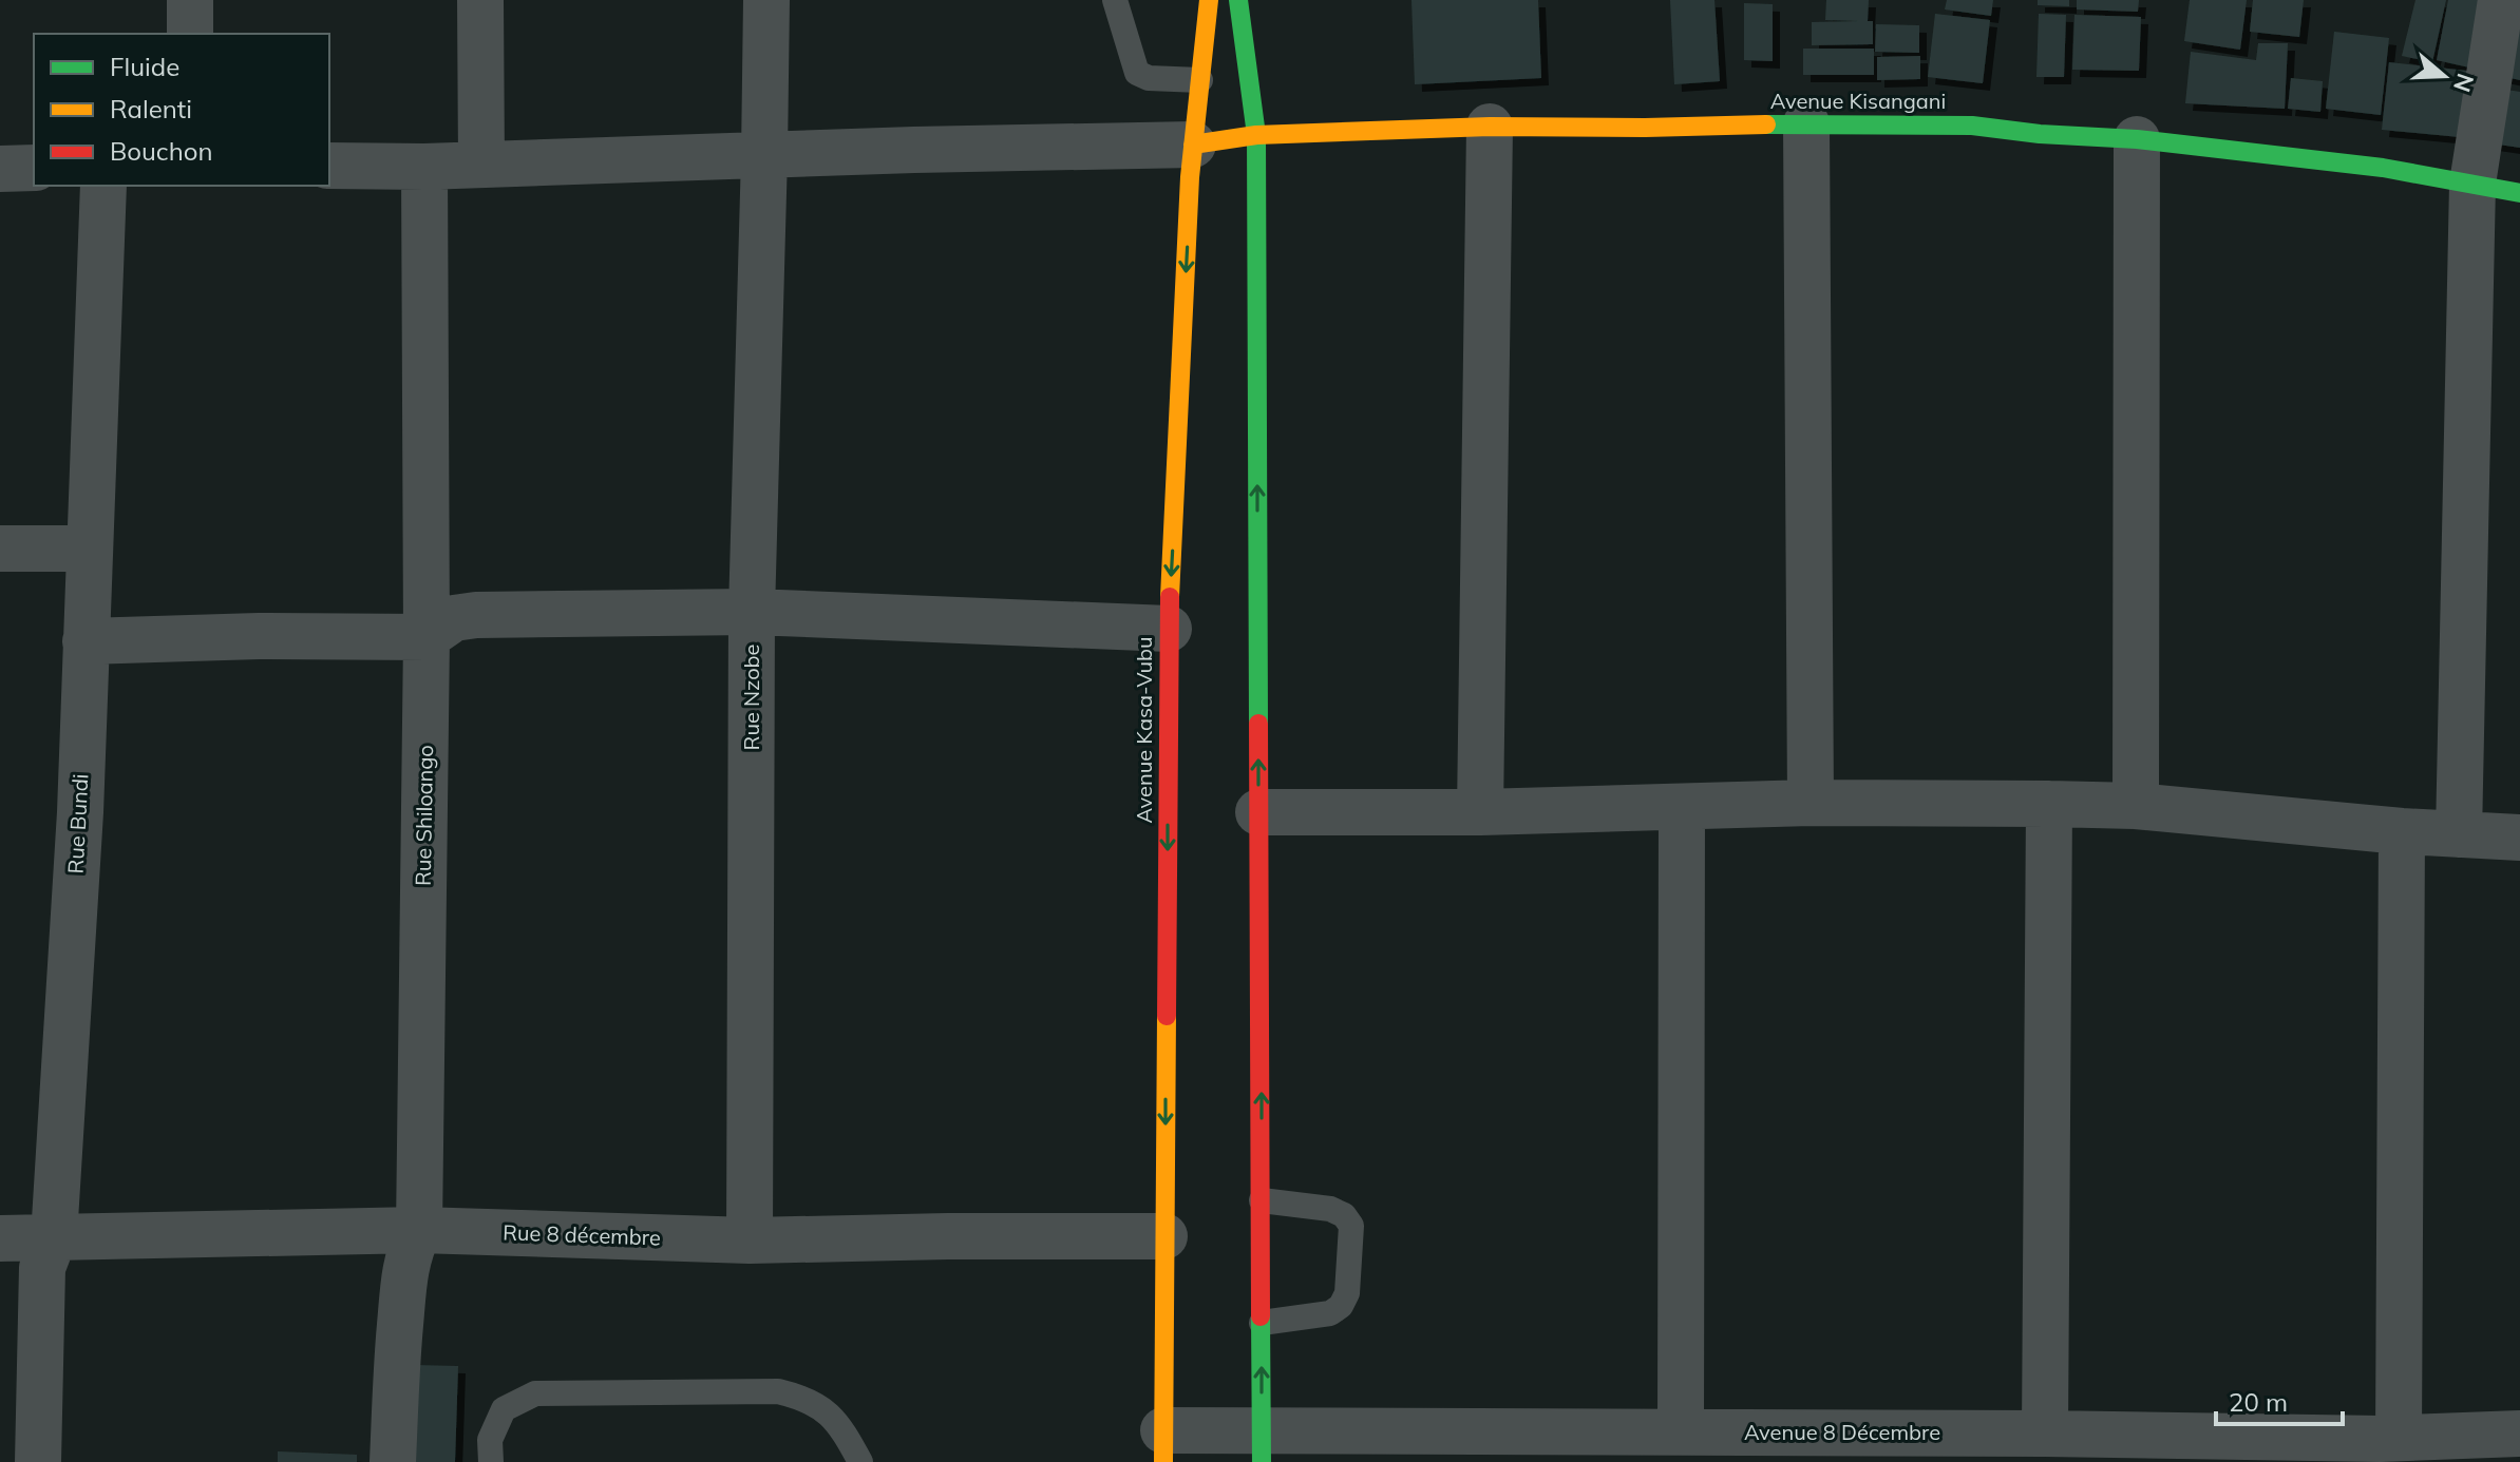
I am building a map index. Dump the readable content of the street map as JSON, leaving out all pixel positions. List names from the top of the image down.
{
  "streets": {
    "main road": ["Avenue Kisangani", "Avenue Kasa-Vubu"],
    "street": [
      "Rue Nzobe",
      "Rue Shiloango",
      "Rue Bundi",
      "Rue 8 décembre",
      "Avenue 8 Décembre"
    ]
  },
  "crossings": [
    ["Avenue Kisangani", "Avenue Kasa-Vubu"],
    ["Rue Nzobe", "Rue 8 décembre"],
    ["Avenue Kasa-Vubu", "Rue 8 décembre"],
    ["Avenue Kasa-Vubu", "Avenue 8 Décembre"],
    ["Rue Shiloango", "Rue 8 décembre"],
    ["Rue Bundi", "Rue 8 décembre"]
  ],
  "legend": ["Fluide", "Ralenti", "Bouchon"],
  "scale_bar": "20 m",
  "north": "right"
}
